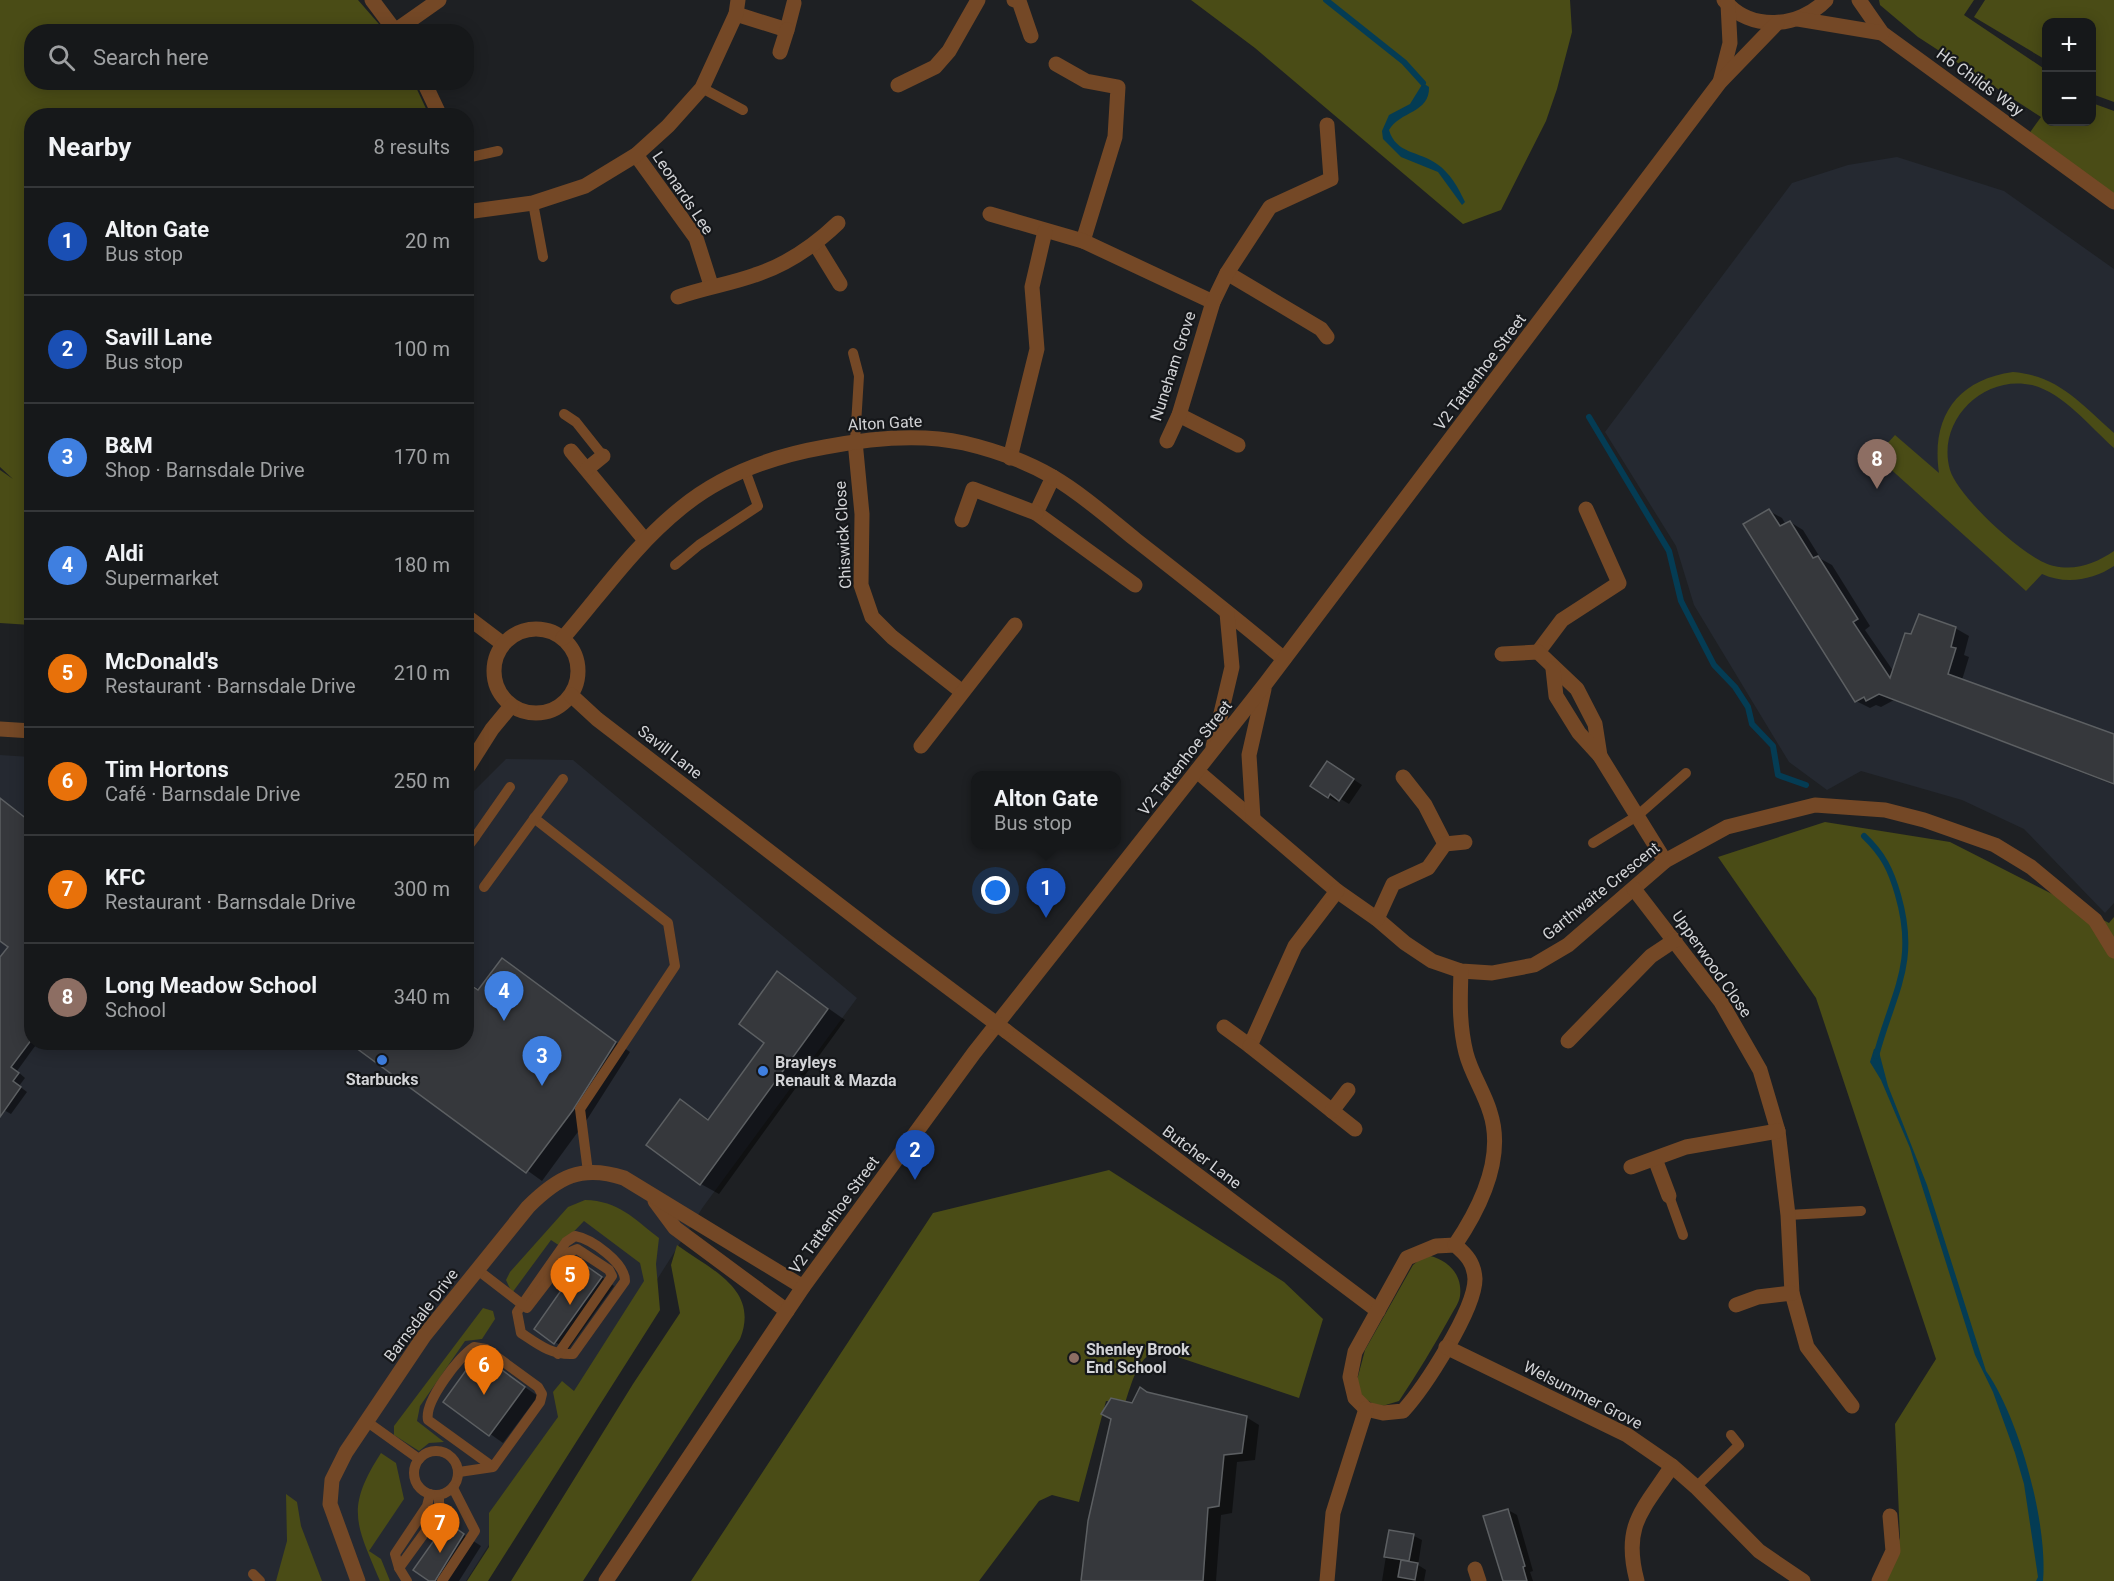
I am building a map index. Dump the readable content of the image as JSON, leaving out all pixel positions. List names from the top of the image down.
{
  "streets": {
    "street": [
      "H6 Childs Way",
      "Leonards Lee",
      "Nuneham Grove",
      "V2 Tattenhoe Street",
      "Alton Gate",
      "Chiswick Close",
      "Savill Lane",
      "Garthwaite Crescent",
      "Upperwood Close",
      "Butcher Lane",
      "Barnsdale Drive",
      "Welsummer Grove"
    ]
  },
  "crossings": [
    ["V2 Tattenhoe Street", "Alton Gate"],
    ["V2 Tattenhoe Street", "Garthwaite Crescent"],
    ["V2 Tattenhoe Street", "Barnsdale Drive"],
    ["Alton Gate", "Chiswick Close"],
    ["Alton Gate", "Savill Lane"],
    ["Savill Lane", "Butcher Lane"],
    ["Garthwaite Crescent", "Upperwood Close"]
  ],
  "places": ["Starbucks", "Brayleys Renault & Mazda", "Shenley Brook End School"],
  "page": {
    "map_buttons": ["+", "−"],
    "search": "Search here",
    "heading": ["Nearby", "8 results"],
    "list": [
      {
        "mark": "1",
        "name": "Alton Gate",
        "note": "Bus stop",
        "value": "20 m"
      },
      {
        "mark": "2",
        "name": "Savill Lane",
        "note": "Bus stop",
        "value": "100 m"
      },
      {
        "mark": "3",
        "name": "B&M",
        "note": "Shop · Barnsdale Drive",
        "value": "170 m"
      },
      {
        "mark": "4",
        "name": "Aldi",
        "note": "Supermarket",
        "value": "180 m"
      },
      {
        "mark": "5",
        "name": "McDonald's",
        "note": "Restaurant · Barnsdale Drive",
        "value": "210 m"
      },
      {
        "mark": "6",
        "name": "Tim Hortons",
        "note": "Café · Barnsdale Drive",
        "value": "250 m"
      },
      {
        "mark": "7",
        "name": "KFC",
        "note": "Restaurant · Barnsdale Drive",
        "value": "300 m"
      },
      {
        "mark": "8",
        "name": "Long Meadow School",
        "note": "School",
        "value": "340 m"
      }
    ],
    "pins": [
      "8",
      "1",
      "4",
      "3",
      "2",
      "5",
      "6",
      "7"
    ],
    "popup": ["Alton Gate", "Bus stop"]
  }
}
